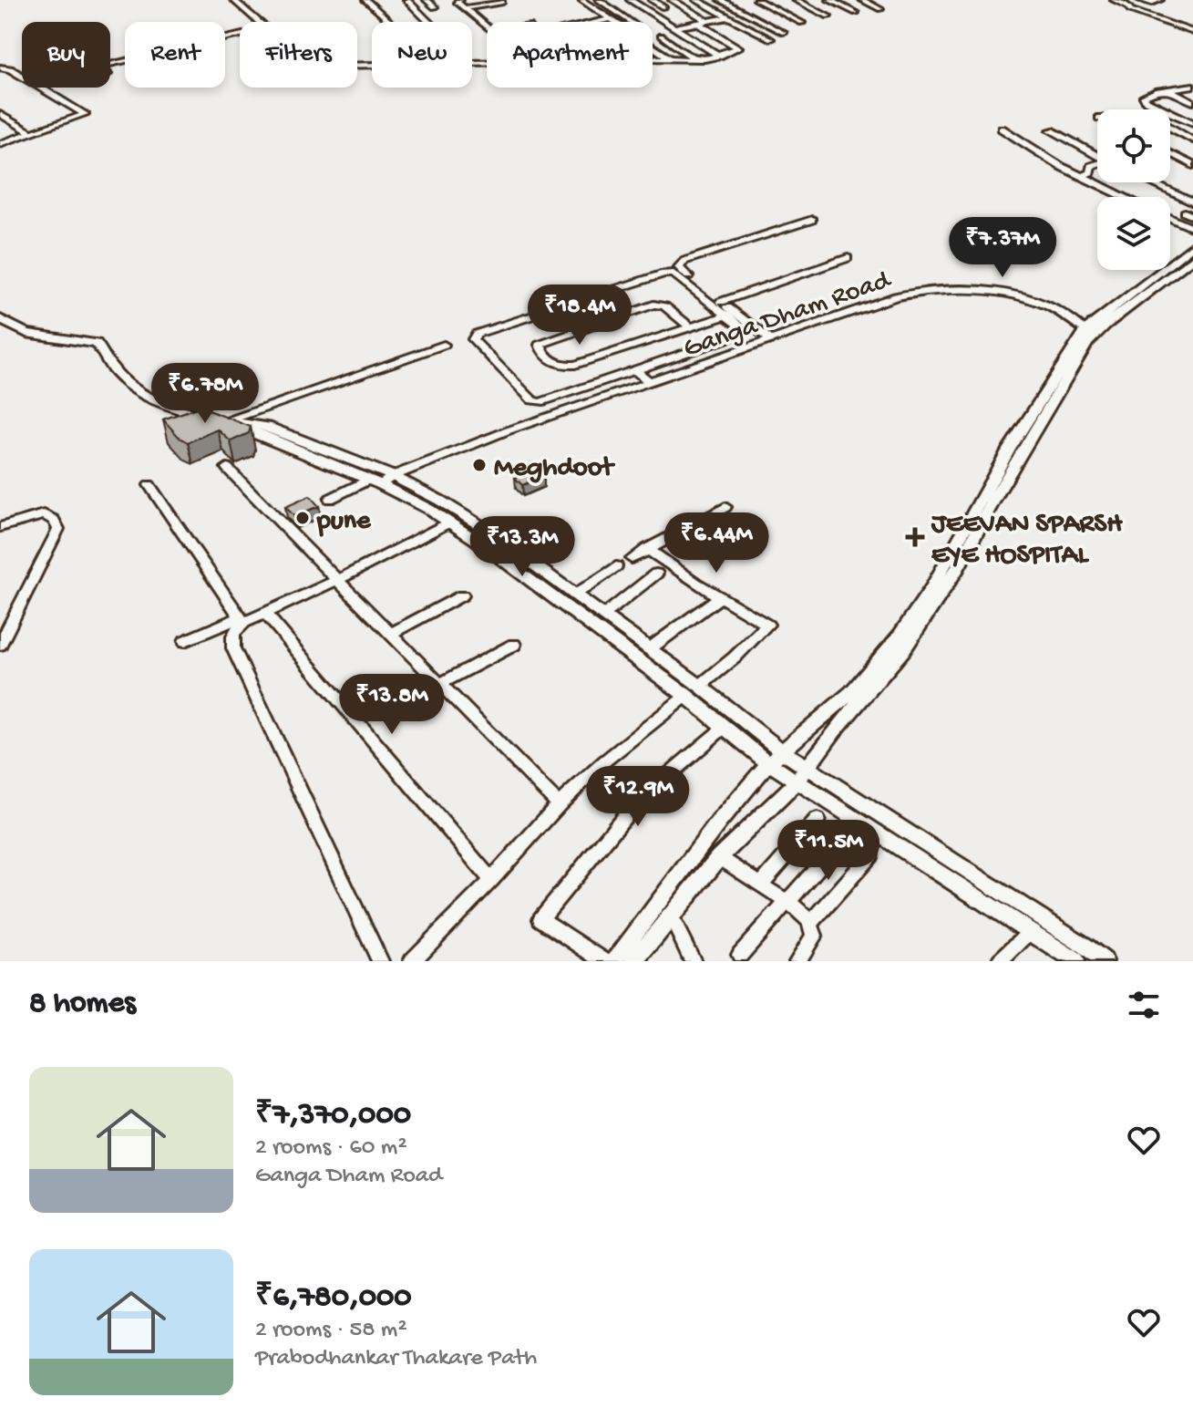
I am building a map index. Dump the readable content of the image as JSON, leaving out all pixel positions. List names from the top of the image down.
{
  "streets": {
    "street": ["Ganga Dham Road"]
  },
  "places": {
    "other": ["Meghdoot", "pune"],
    "health": ["JEEVAN SPARSH EYE HOSPITAL"]
  },
  "page": {
    "chip": [
      "Buy",
      "Rent",
      "Filters",
      "New",
      "Apartment"
    ],
    "price": [
      "₹7.37M",
      "₹18.4M",
      "₹6.78M",
      "₹6.44M",
      "₹13.3M",
      "₹13.8M",
      "₹12.9M",
      "₹11.5M"
    ],
    "heading": "8 homes",
    "list": [
      {
        "name": "₹7,370,000",
        "note": "2 rooms · 60 m² · Ganga Dham Road"
      },
      {
        "name": "₹6,780,000",
        "note": "2 rooms · 58 m² · Prabodhankar Thakare Path"
      }
    ]
  }
}
